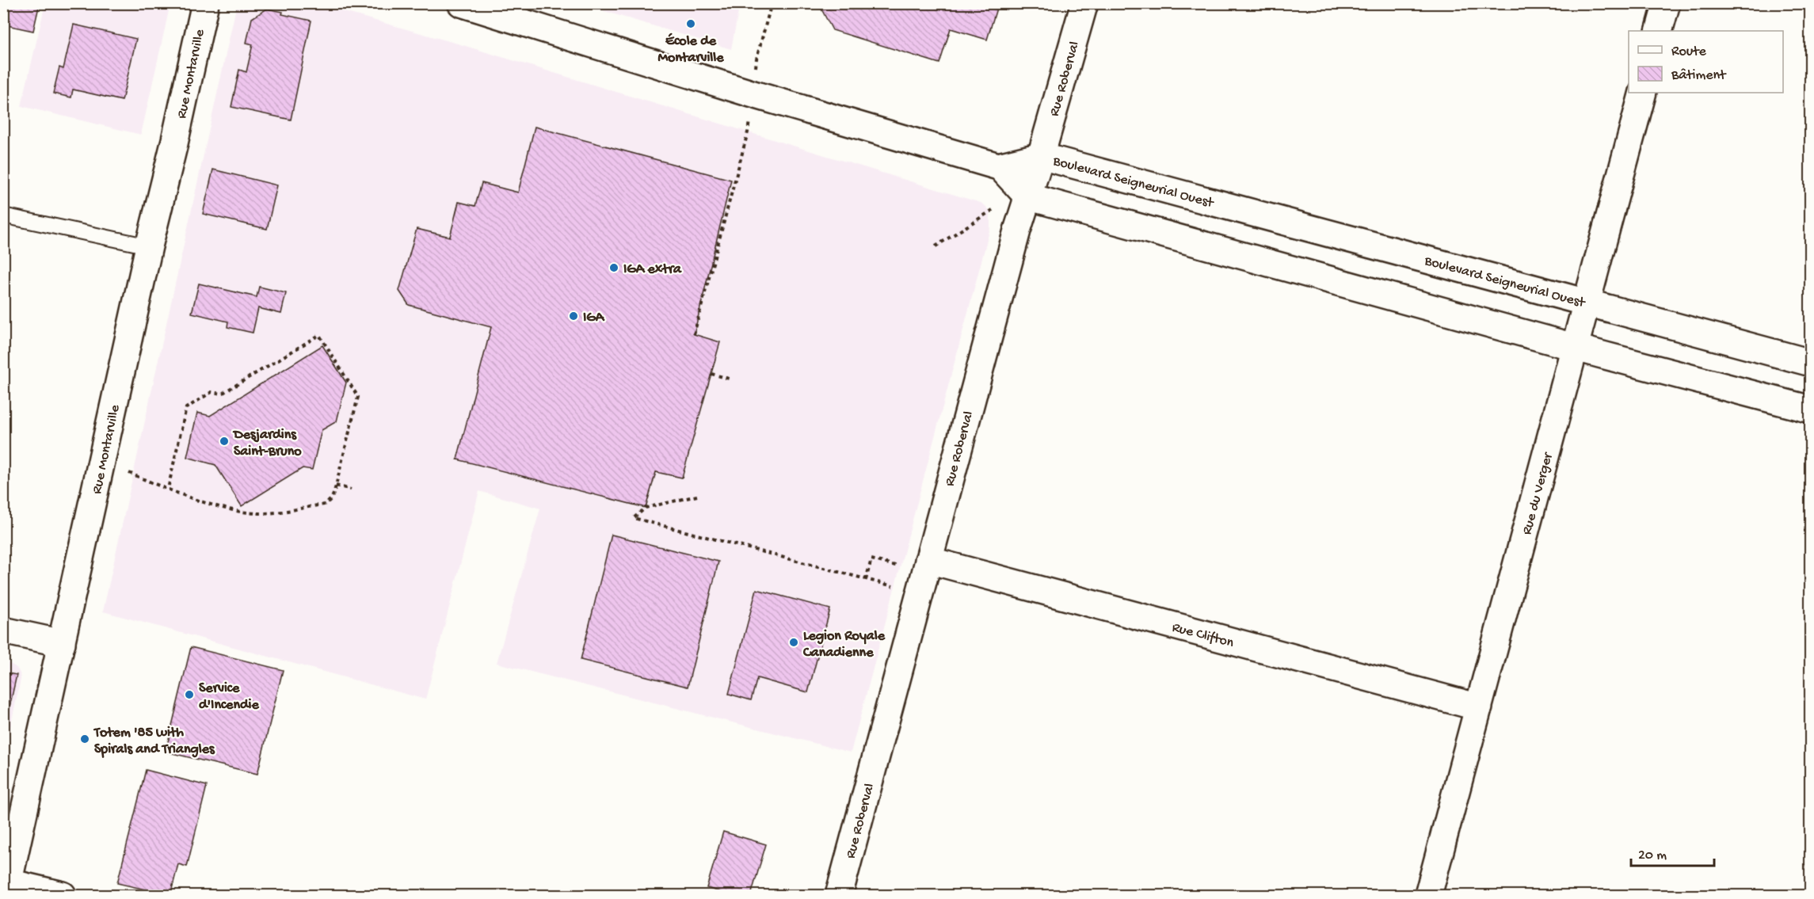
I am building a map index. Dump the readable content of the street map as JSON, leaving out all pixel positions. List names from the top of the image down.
{
  "streets": {
    "street": [
      "Rue Montarville",
      "Rue Roberval",
      "Boulevard Seigneurial Ouest",
      "Rue du Verger",
      "Rue Clifton"
    ]
  },
  "crossings": [
    ["Rue Roberval", "Boulevard Seigneurial Ouest"],
    ["Rue Roberval", "Rue Clifton"],
    ["Boulevard Seigneurial Ouest", "Rue du Verger"],
    ["Rue du Verger", "Rue Clifton"]
  ],
  "places": [
    "École de Montarville",
    "IGA extra",
    "IGA",
    "Desjardins Saint-Bruno",
    "Legion Royale Canadienne",
    "Service d'Incendie",
    "Totem '85 with Spirals and Triangles"
  ],
  "legend": ["Route", "Bâtiment"],
  "scale_bar": "20 m"
}
